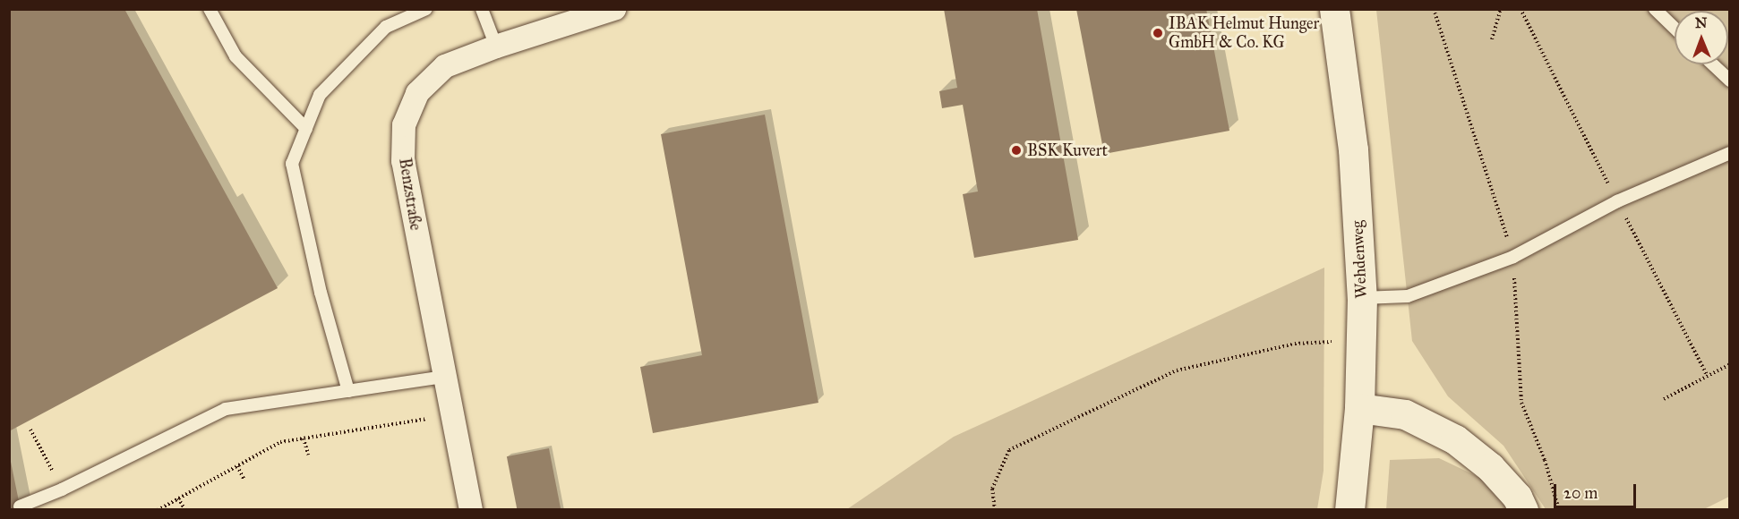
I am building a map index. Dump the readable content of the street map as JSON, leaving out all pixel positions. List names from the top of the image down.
{
  "streets": {
    "main road": ["Wehdenweg"],
    "street": ["Benzstraße"]
  },
  "places": ["IBAK Helmut Hunger GmbH & Co. KG", "BSK Kuvert"],
  "scale_bar": "20 m",
  "north": "top"
}
